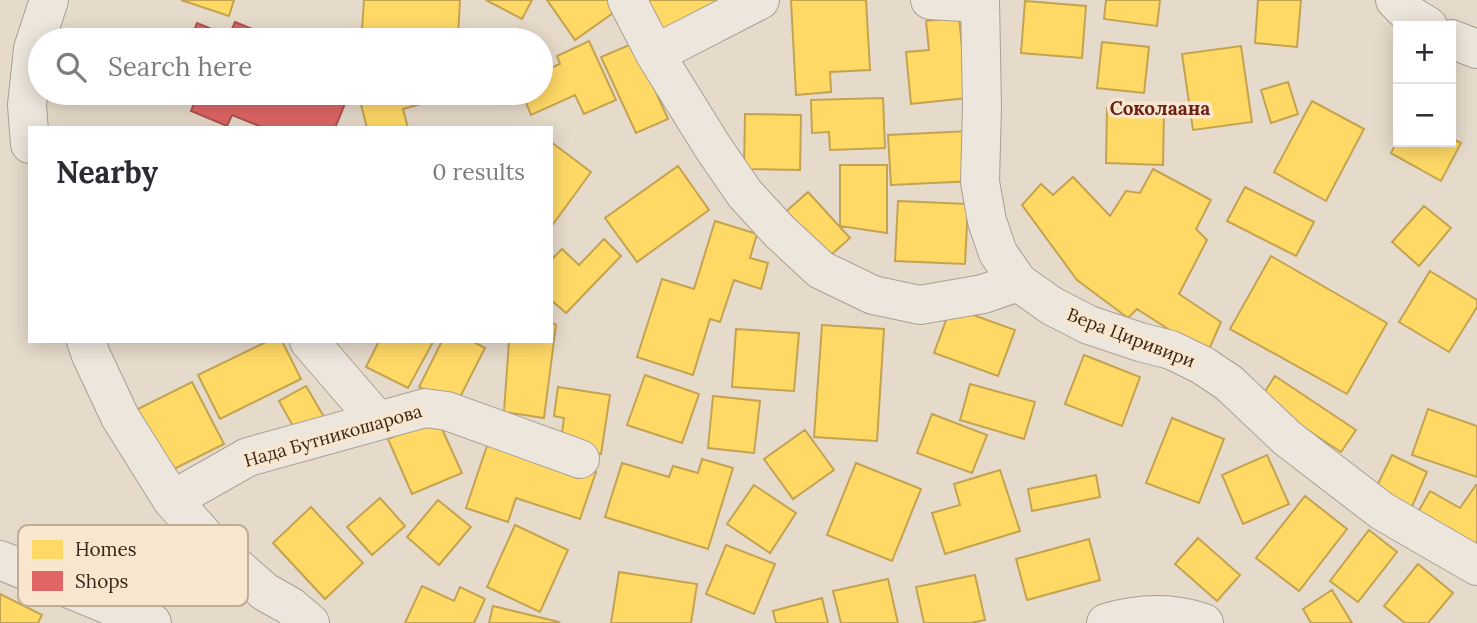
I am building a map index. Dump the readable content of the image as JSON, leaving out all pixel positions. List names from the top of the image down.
{
  "streets": {
    "street": ["Вера Циривири", "Нада Бутникошарова"]
  },
  "districts": ["Соколаана"],
  "legend": ["Homes", "Shops"],
  "page": {
    "map_buttons": ["+", "−"],
    "search": "Search here",
    "heading": ["Nearby", "0 results"]
  }
}
